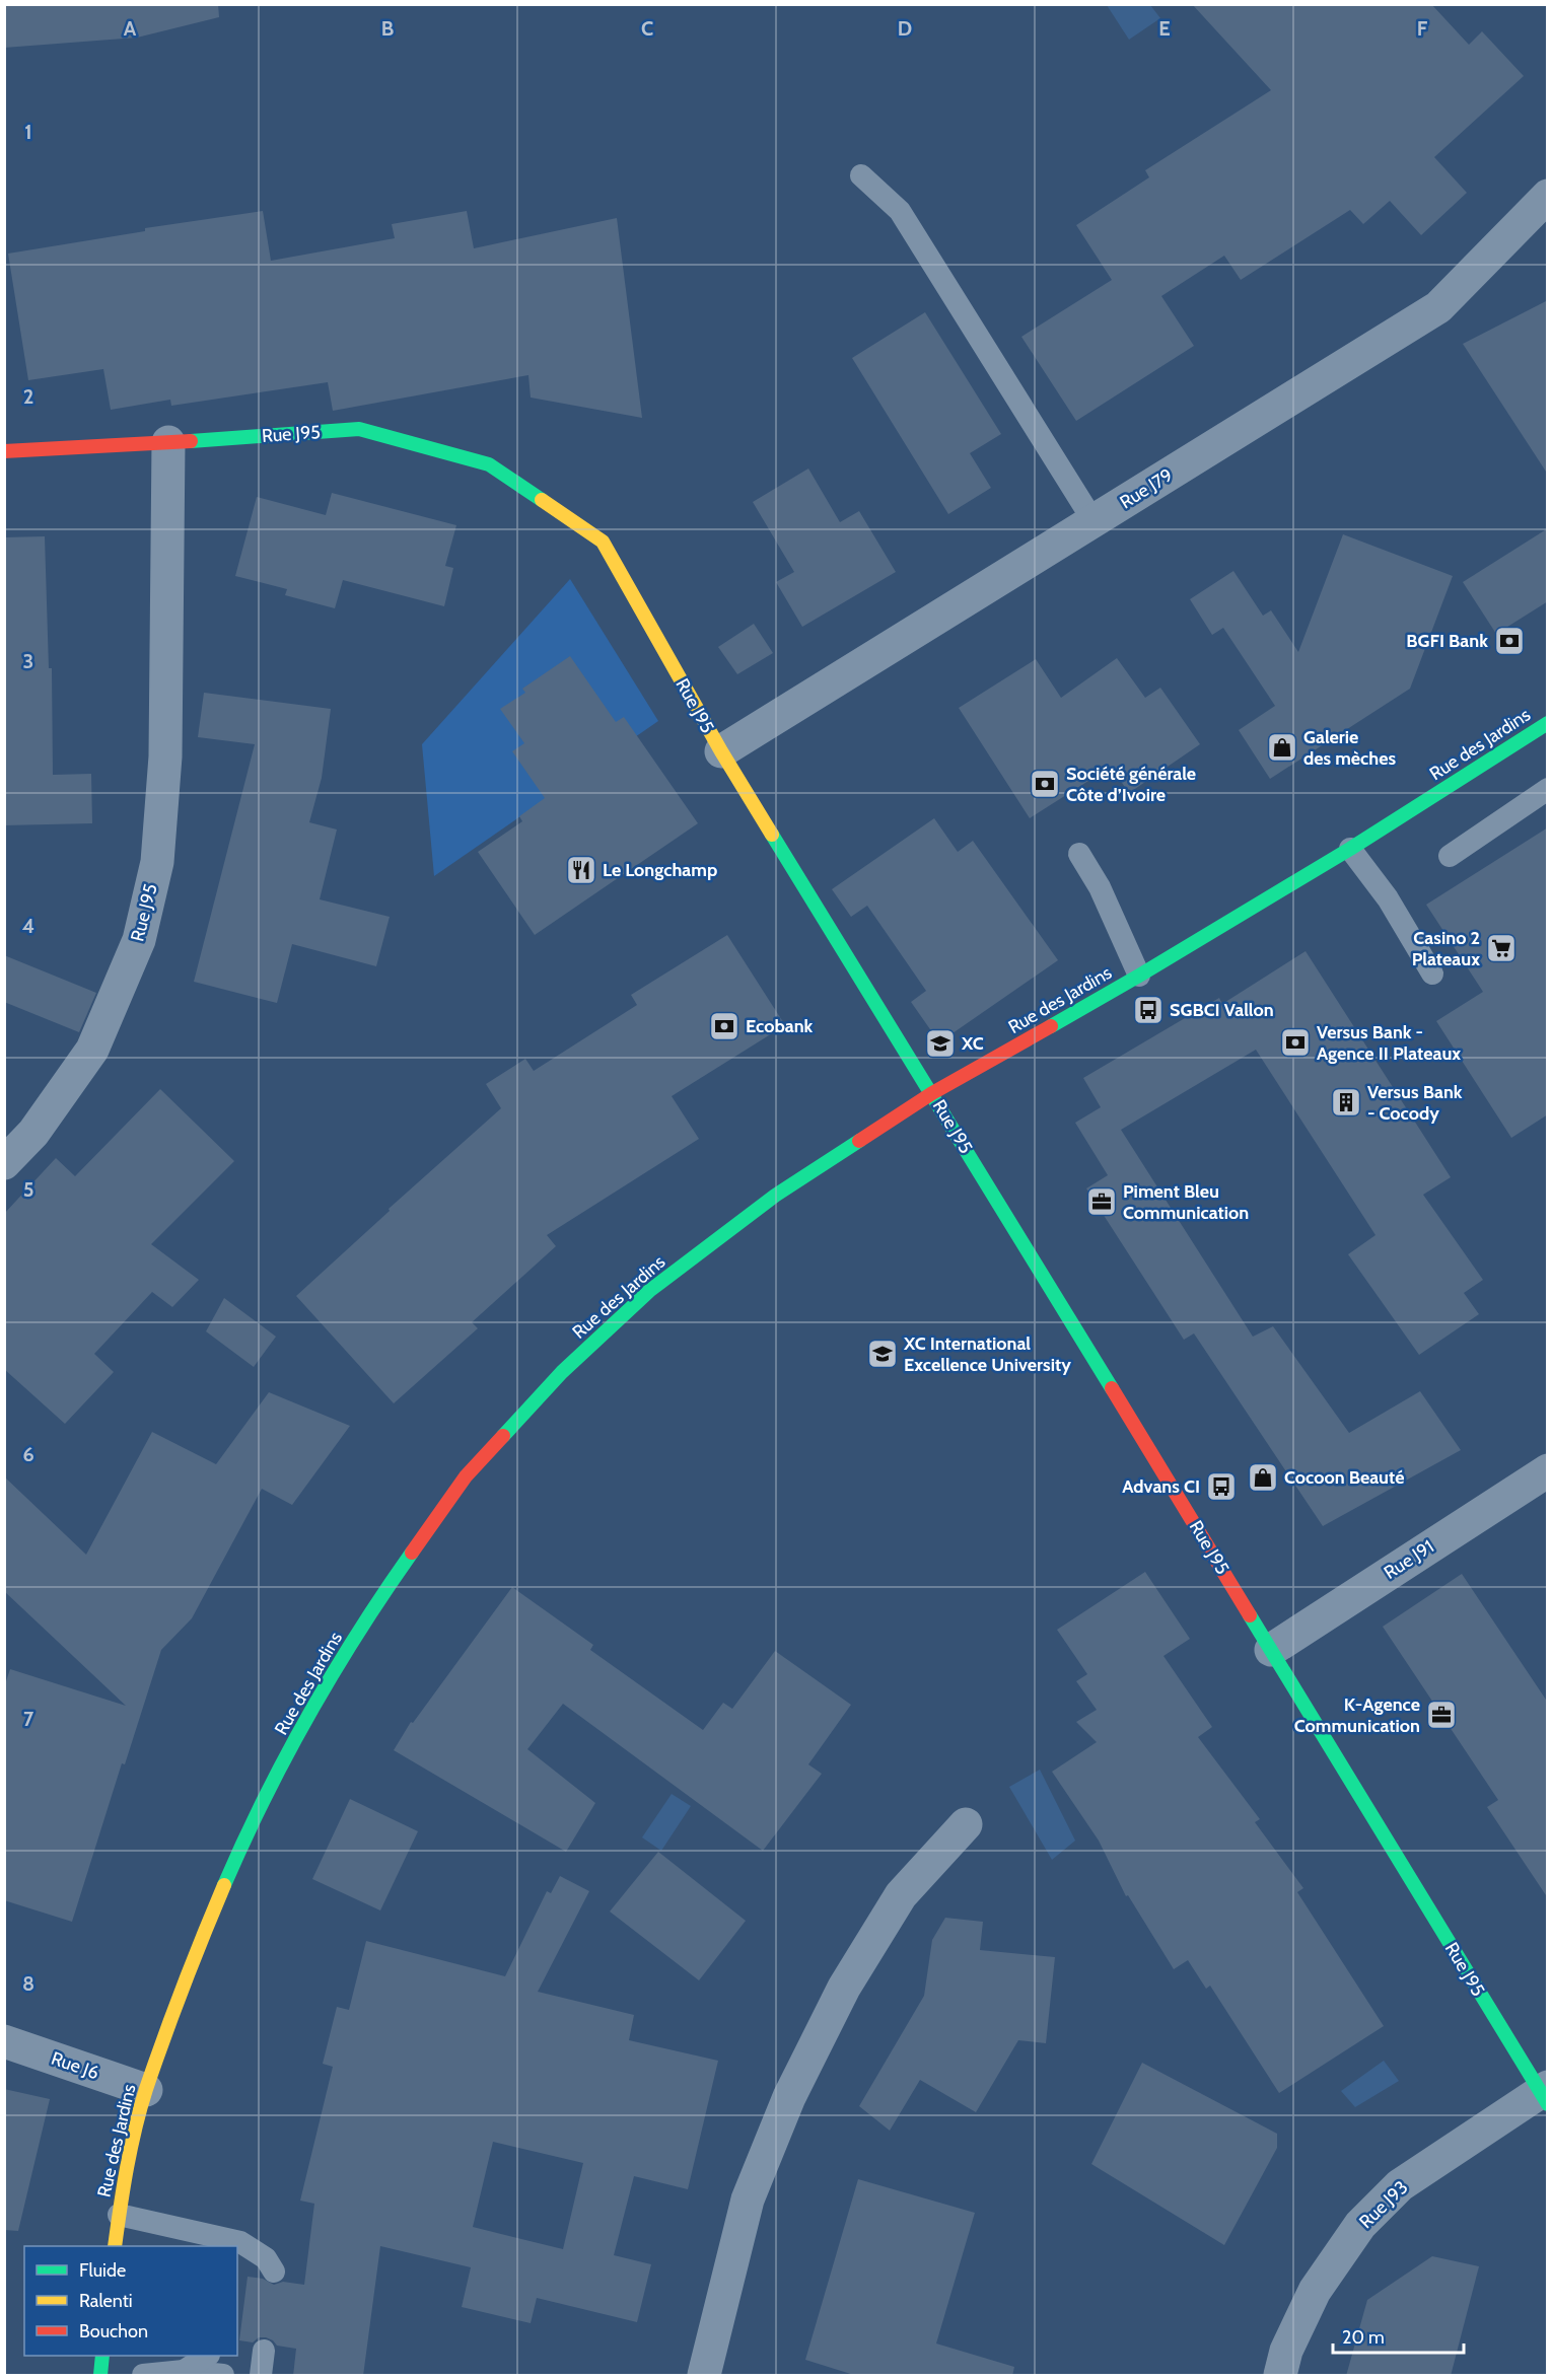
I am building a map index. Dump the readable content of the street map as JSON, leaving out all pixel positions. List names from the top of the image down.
{
  "streets": {
    "street": [
      "Rue J95",
      "Rue J79",
      "Rue des Jardins",
      "Rue J91",
      "Rue J6",
      "Rue J93"
    ]
  },
  "crossings": [
    ["Rue J95", "Rue J79"],
    ["Rue J95", "Rue des Jardins"],
    ["Rue J95", "Rue J91"],
    ["Rue J95", "Rue J93"],
    ["Rue des Jardins", "Rue J6"]
  ],
  "places": {
    "bank": [
      "BGFI Bank",
      "Société générale Côte d’Ivoire",
      "Ecobank",
      "Versus Bank - Agence II Plateaux"
    ],
    "shop": ["Galerie des mèches", "Cocoon Beauté"],
    "restaurant": ["Le Longchamp"],
    "supermarket": ["Casino 2 Plateaux"],
    "bus stop": ["SGBCI Vallon", "Advans CI"],
    "school or university": ["XC", "XC International Excellence University"],
    "building": ["Versus Bank - Cocody"],
    "office": ["Piment Bleu Communication", "K-Agence Communication"]
  },
  "legend": ["Fluide", "Ralenti", "Bouchon"],
  "scale_bar": "20 m",
  "grid": {
    "columns": [
      "A",
      "B",
      "C",
      "D",
      "E",
      "F"
    ],
    "rows": [
      "1",
      "2",
      "3",
      "4",
      "5",
      "6",
      "7",
      "8"
    ]
  }
}
